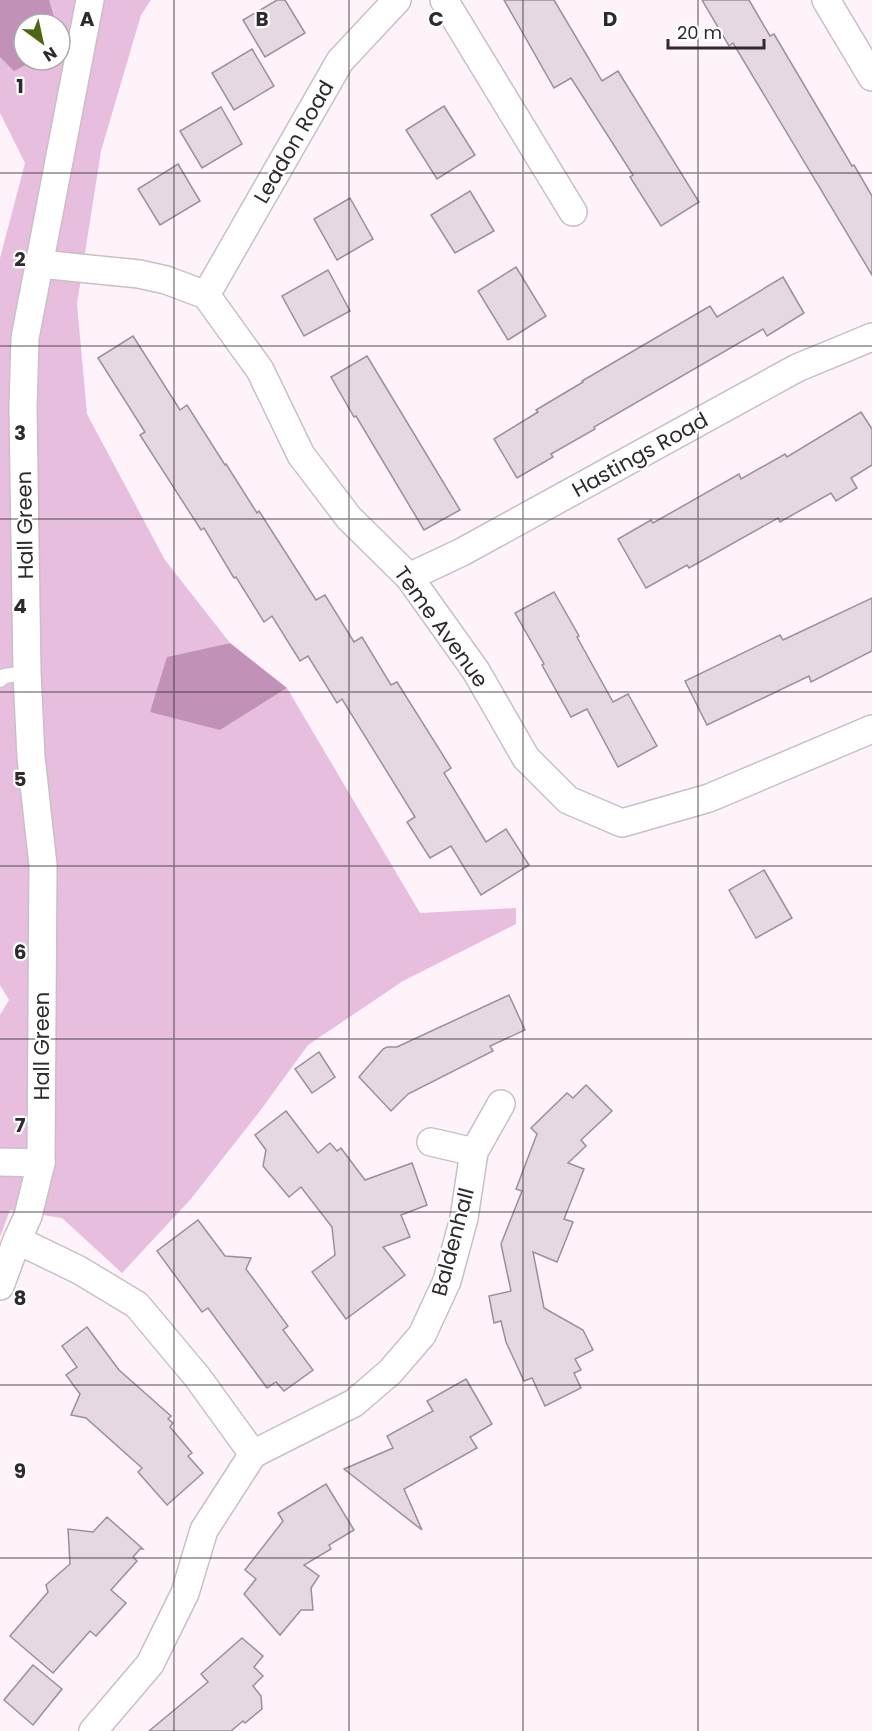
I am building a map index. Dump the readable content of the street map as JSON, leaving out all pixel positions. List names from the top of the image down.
{
  "streets": {
    "street": [
      "Leadon Road",
      "Hastings Road",
      "Hall Green",
      "Teme Avenue",
      "Baldenhall"
    ]
  },
  "crossings": [
    ["Leadon Road", "Teme Avenue"],
    ["Hastings Road", "Teme Avenue"]
  ],
  "scale_bar": "20 m",
  "north": "bottom right",
  "grid": {
    "columns": [
      "A",
      "B",
      "C",
      "D"
    ],
    "rows": [
      "1",
      "2",
      "3",
      "4",
      "5",
      "6",
      "7",
      "8",
      "9"
    ]
  }
}
